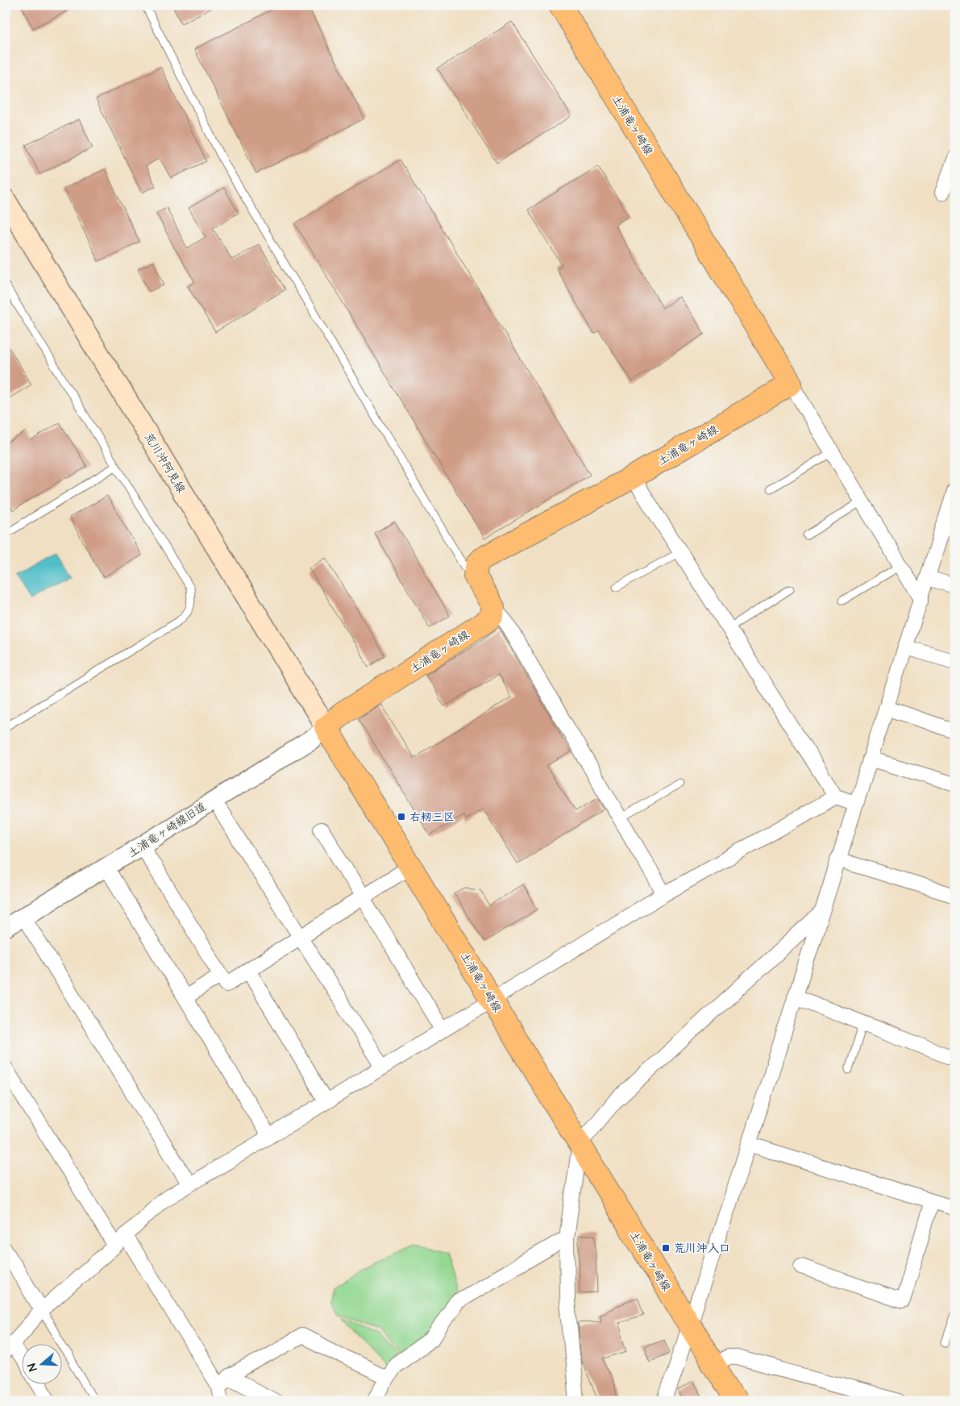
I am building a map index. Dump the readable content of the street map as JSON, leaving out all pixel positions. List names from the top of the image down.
{
  "streets": {
    "main road": ["土浦竜ヶ崎線", "荒川沖阿見線"],
    "street": ["土浦竜ヶ崎線旧道"]
  },
  "crossings": [
    ["土浦竜ヶ崎線", "荒川沖阿見線"],
    ["土浦竜ヶ崎線", "土浦竜ヶ崎線旧道"],
    ["荒川沖阿見線", "土浦竜ヶ崎線旧道"]
  ],
  "places": {
    "transit": ["右籾三区", "荒川沖入口"]
  },
  "north": "left"
}
